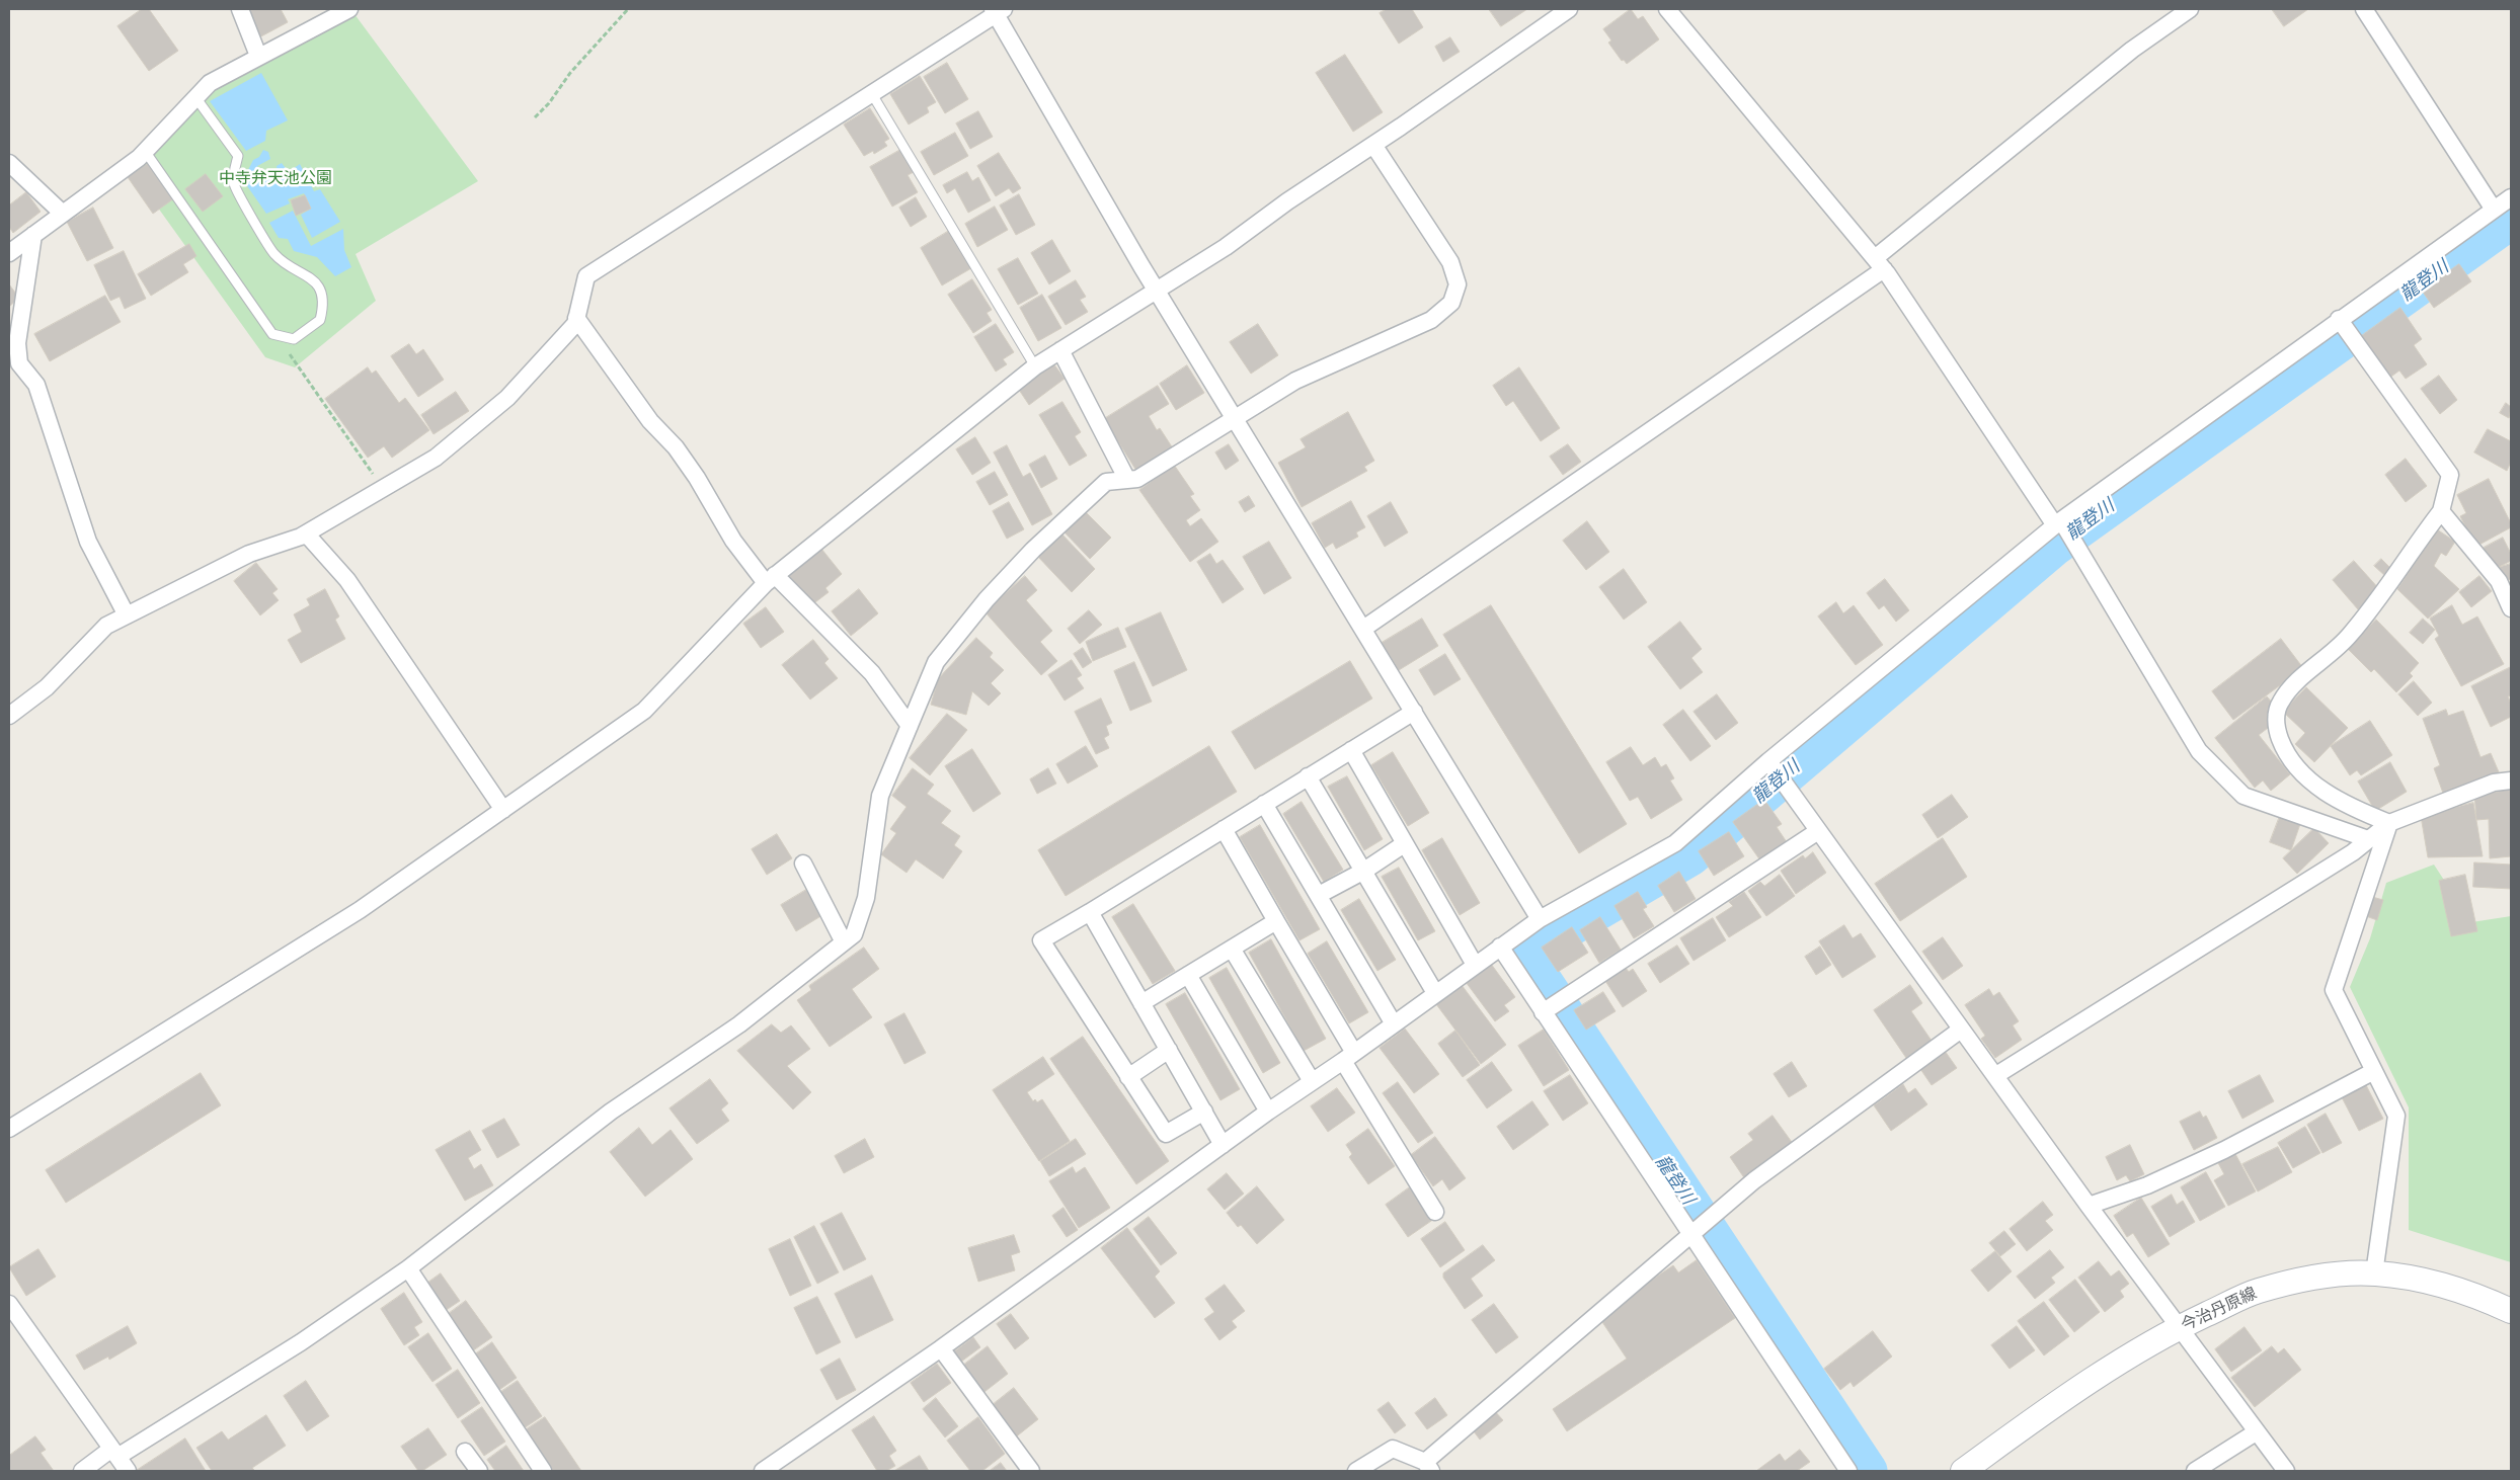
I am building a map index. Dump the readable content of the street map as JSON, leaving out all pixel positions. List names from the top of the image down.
{
  "streets": {
    "main road": ["今治丹原線"]
  },
  "water": ["龍登川"],
  "parks": ["中寺弁天池公園"]
}
